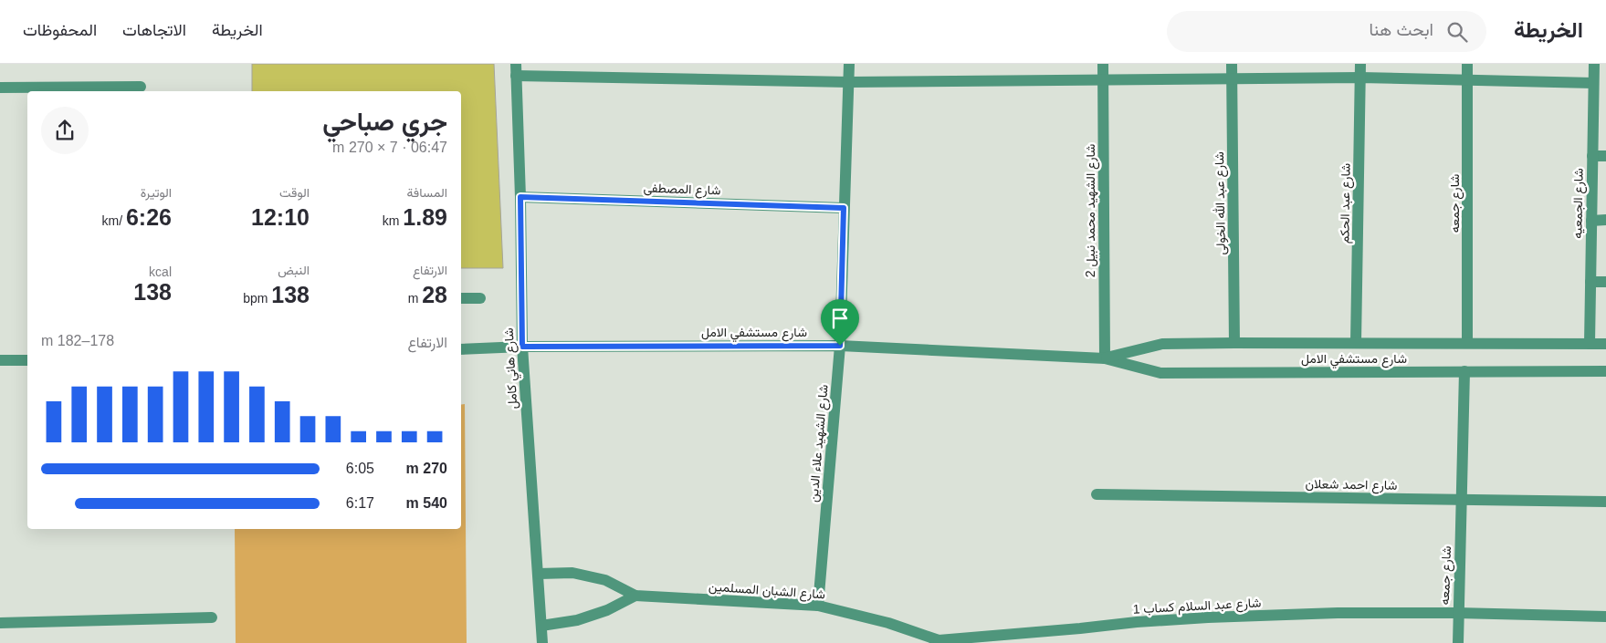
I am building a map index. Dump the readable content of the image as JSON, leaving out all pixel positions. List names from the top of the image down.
{
  "streets": {
    "street": [
      "شارع المصطفى",
      "شارع عبد الله الخولى",
      "شارع عبد الحكم",
      "شارع جمعه",
      "شارع الجمعيه",
      "شارع الشهيد محمد نبيل 2",
      "شارع مستشفي الامل",
      "شارع هاني كامل",
      "شارع الشهيد علاء الدين",
      "شارع احمد شعلان",
      "شارع الشبان المسلمين",
      "شارع عبد السلام كساب 1"
    ]
  },
  "crossings": [
    ["شارع المصطفى", "شارع هاني كامل"],
    ["شارع المصطفى", "شارع الشهيد علاء الدين"],
    ["شارع عبد الله الخولى", "شارع مستشفي الامل"],
    ["شارع عبد الحكم", "شارع مستشفي الامل"],
    ["شارع جمعه", "شارع مستشفي الامل"],
    ["شارع جمعه", "شارع احمد شعلان"],
    ["شارع جمعه", "شارع عبد السلام كساب 1"],
    ["شارع الجمعيه", "شارع مستشفي الامل"],
    ["شارع الشهيد محمد نبيل 2", "شارع مستشفي الامل"],
    ["شارع مستشفي الامل", "شارع هاني كامل"],
    ["شارع مستشفي الامل", "شارع الشهيد علاء الدين"],
    ["شارع هاني كامل", "شارع الشبان المسلمين"],
    ["شارع الشهيد علاء الدين", "شارع الشبان المسلمين"],
    ["شارع الشبان المسلمين", "شارع عبد السلام كساب 1"]
  ],
  "page": {
    "header": "الخريطة",
    "search": "ابحث هنا",
    "nav": ["الخريطة", "الاتجاهات", "المحفوظات"],
    "heading": ["جري صباحي", "06:47 · 7 × 270 m"],
    "stats": [
      ["المسافة", "1.89 km"],
      ["الوقت", "12:10"],
      ["الوتيرة", "6:26 /km"],
      ["الارتفاع", "28 m"],
      ["النبض", "138 bpm"],
      ["kcal", "138"]
    ],
    "chart": ["الارتفاع", "178–182 m"],
    "list": [
      {
        "name": "270 m",
        "note": "6:05"
      },
      {
        "name": "540 m",
        "note": "6:17"
      }
    ]
  }
}
